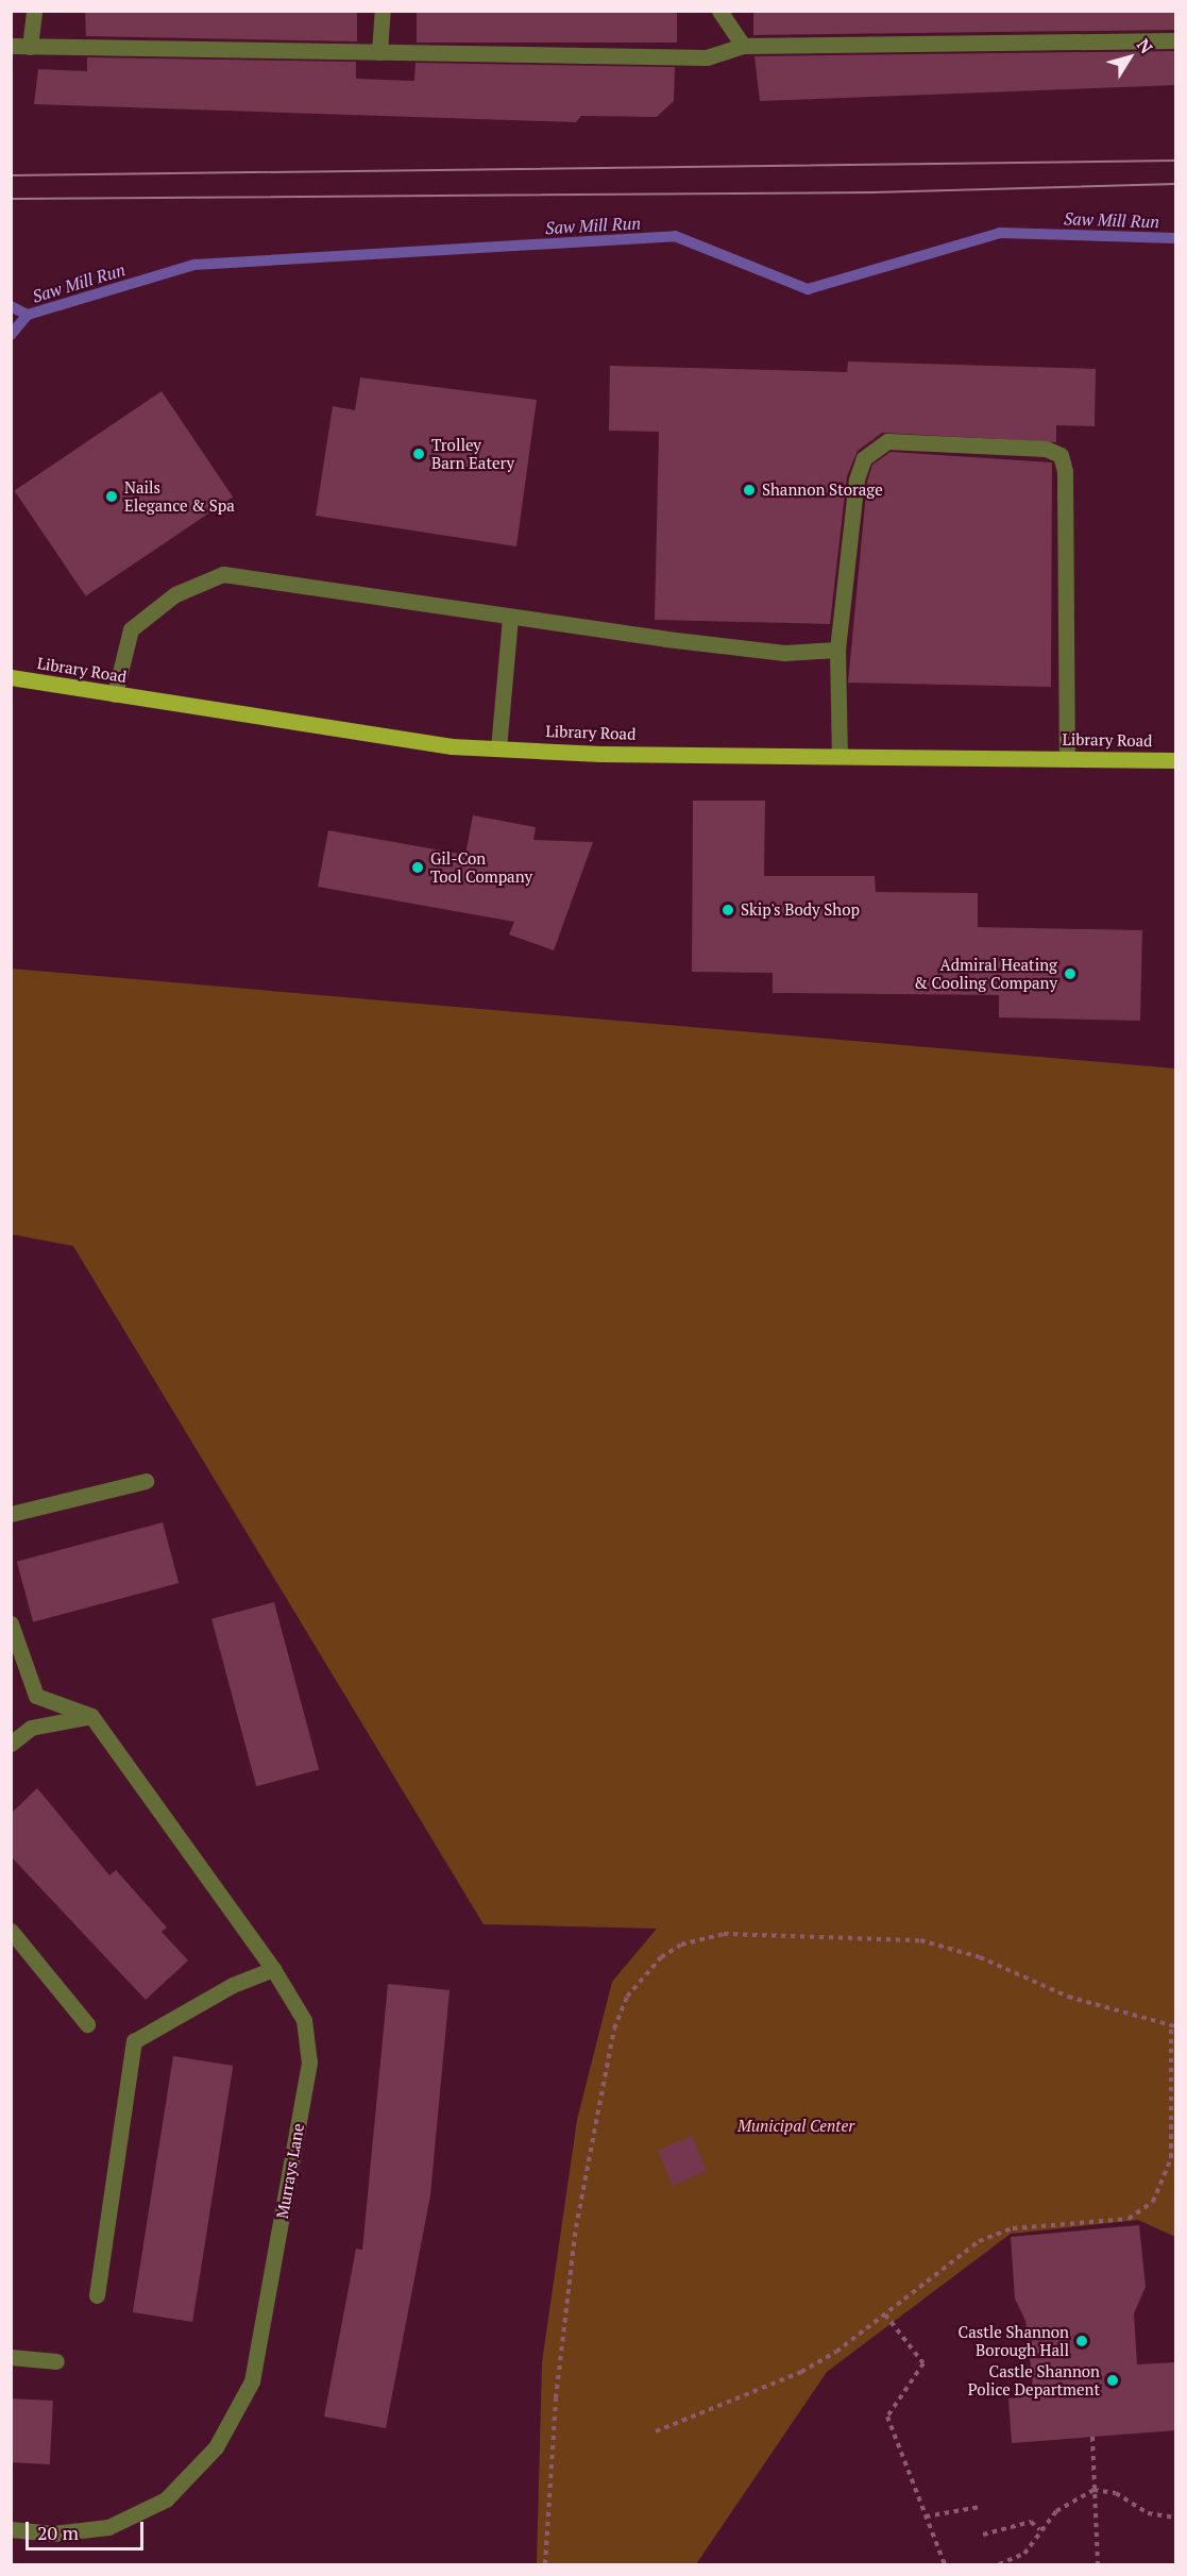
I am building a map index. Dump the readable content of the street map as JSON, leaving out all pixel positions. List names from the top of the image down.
{
  "streets": {
    "main road": ["Library Road"],
    "street": ["Murrays Lane"]
  },
  "water": ["Saw Mill Run"],
  "parks": ["Municipal Center"],
  "places": [
    "Trolley Barn Eatery",
    "Shannon Storage",
    "Nails Elegance & Spa",
    "Gil-Con Tool Company",
    "Skip's Body Shop",
    "Admiral Heating & Cooling Company",
    "Castle Shannon Borough Hall",
    "Castle Shannon Police Department"
  ],
  "scale_bar": "20 m",
  "north": "top right"
}
